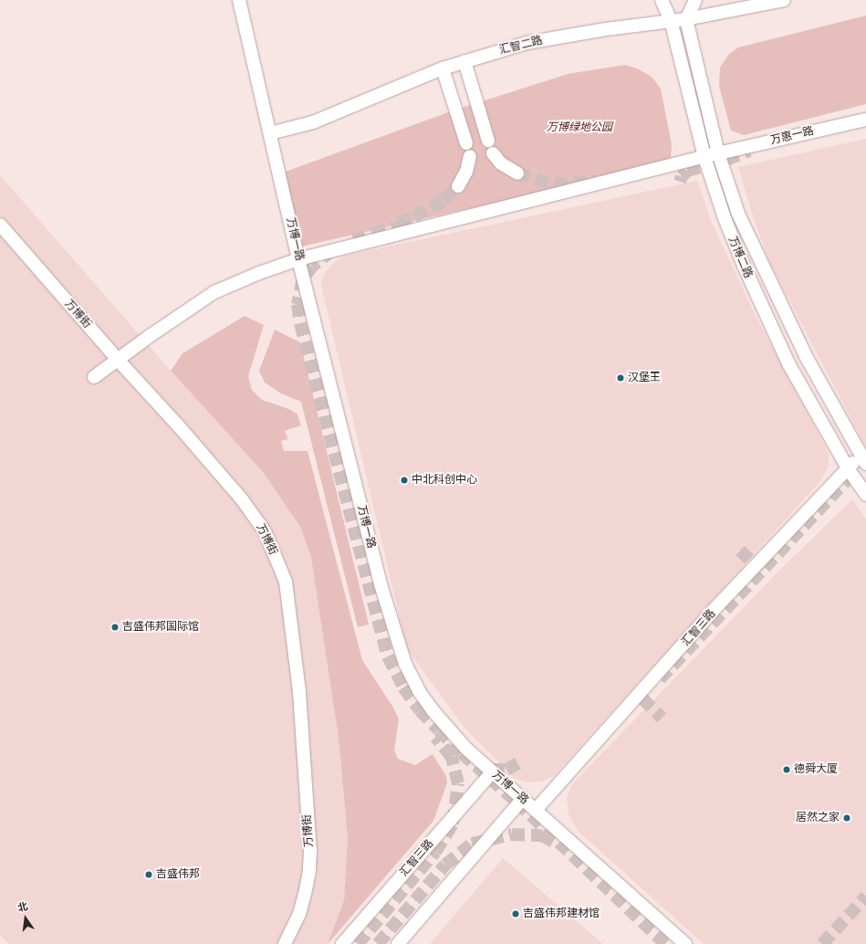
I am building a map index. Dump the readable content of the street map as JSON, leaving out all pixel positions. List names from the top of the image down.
{
  "streets": {
    "street": [
      "汇智二路",
      "万惠一路",
      "万博一路",
      "万博二路",
      "万博街",
      "汇智三路"
    ]
  },
  "crossings": [
    ["汇智二路", "万博一路"],
    ["汇智二路", "万博二路"],
    ["万惠一路", "万博一路"],
    ["万惠一路", "万博二路"],
    ["万惠一路", "万博街"],
    ["万博一路", "汇智三路"],
    ["万博二路", "汇智三路"]
  ],
  "parks": ["万博绿地公园"],
  "places": [
    "汉堡王",
    "中北科创中心",
    "吉盛伟邦国际馆",
    "德舜大厦",
    "居然之家",
    "吉盛伟邦",
    "吉盛伟邦建材馆"
  ],
  "north": "top"
}
